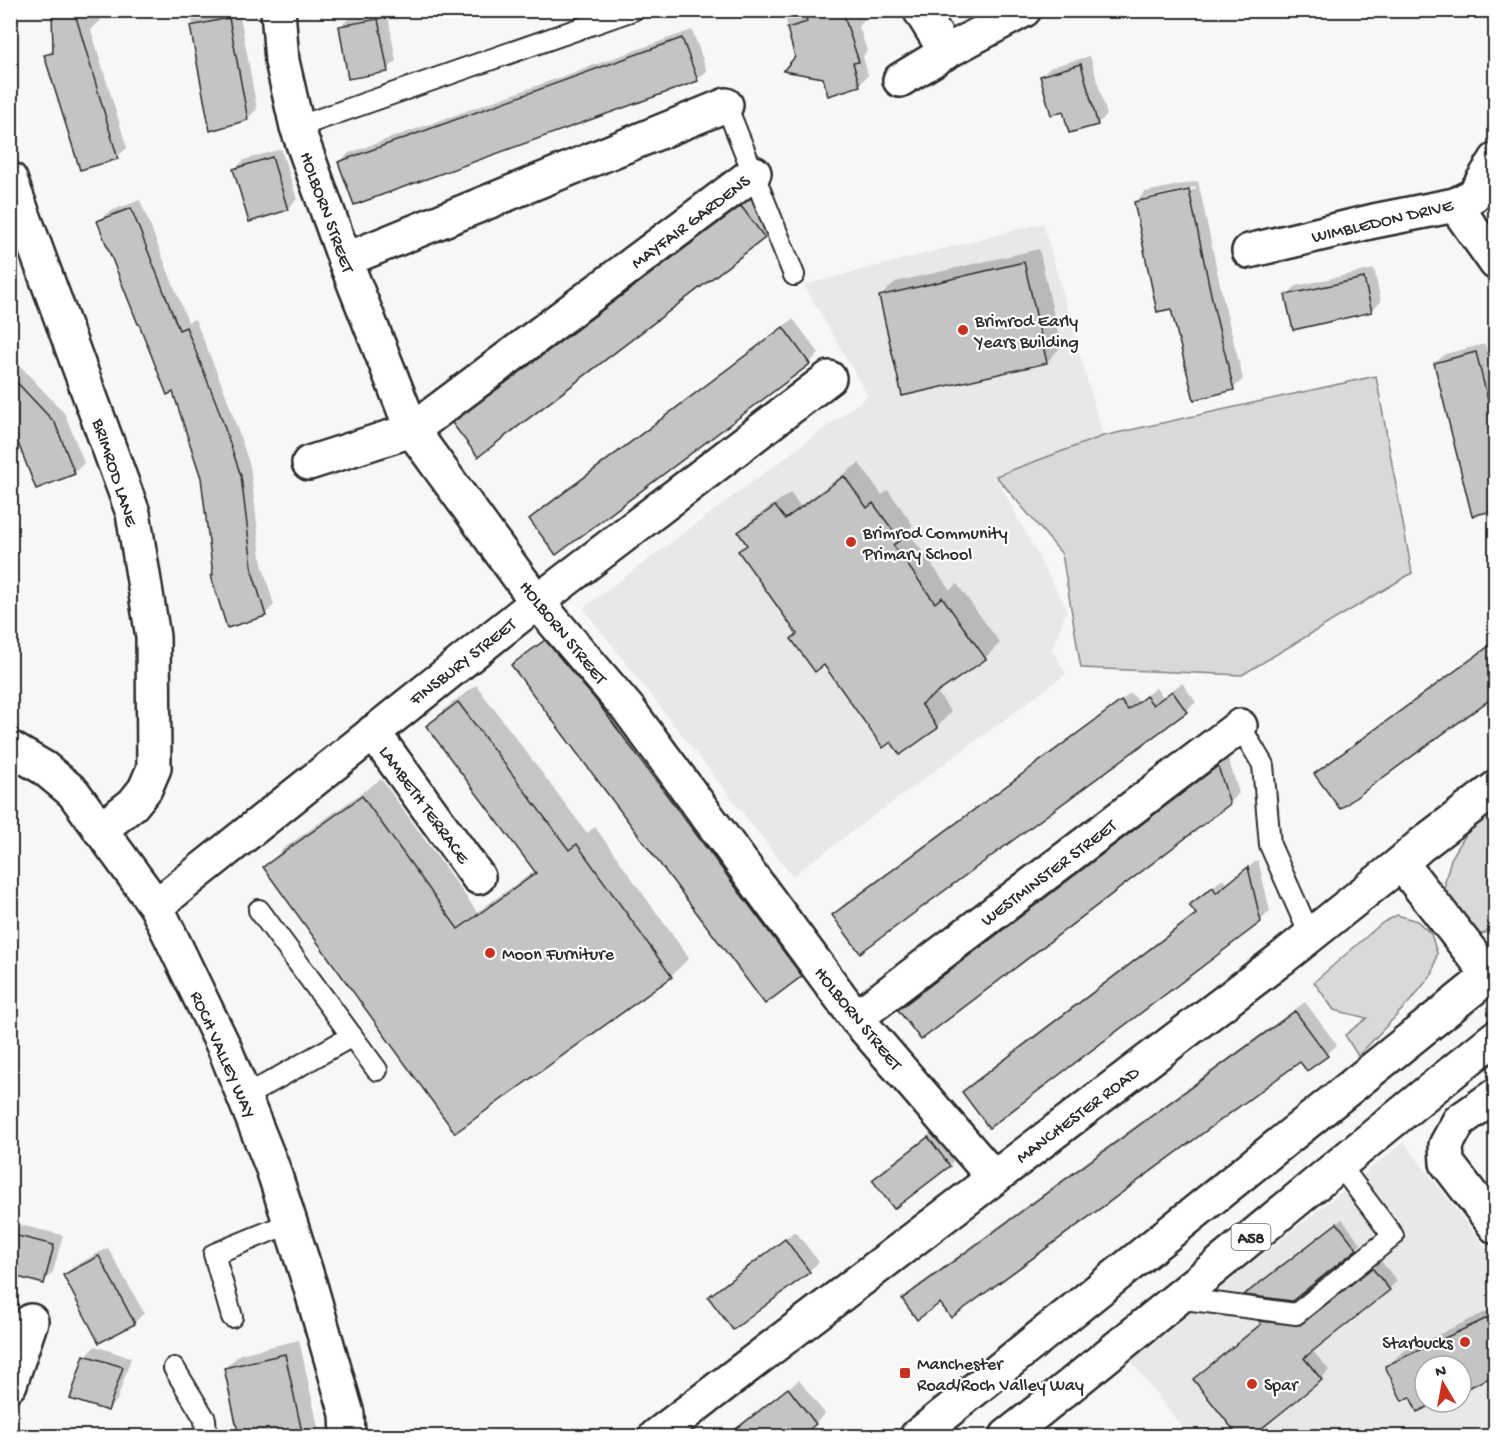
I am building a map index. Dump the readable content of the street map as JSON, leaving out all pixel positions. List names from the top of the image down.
{
  "streets": {
    "main road": [
      "HOLBORN STREET",
      "WIMBLEDON DRIVE",
      "MAYFAIR GARDENS",
      "BRIMROD LANE",
      "FINSBURY STREET",
      "LAMBETH TERRACE",
      "WESTMINSTER STREET",
      "ROCH VALLEY WAY",
      "MANCHESTER ROAD",
      "A58"
    ]
  },
  "crossings": [
    ["HOLBORN STREET", "MAYFAIR GARDENS"],
    ["HOLBORN STREET", "FINSBURY STREET"],
    ["HOLBORN STREET", "WESTMINSTER STREET"],
    ["HOLBORN STREET", "MANCHESTER ROAD"],
    ["BRIMROD LANE", "ROCH VALLEY WAY"],
    ["FINSBURY STREET", "LAMBETH TERRACE"],
    ["FINSBURY STREET", "ROCH VALLEY WAY"]
  ],
  "places": {
    "other": [
      "Brimrod Early Years Building",
      "Brimrod Community Primary School",
      "Moon Furniture",
      "Starbucks",
      "Spar"
    ],
    "transit": ["Manchester Road/Roch Valley Way"]
  },
  "north": "top"
}
